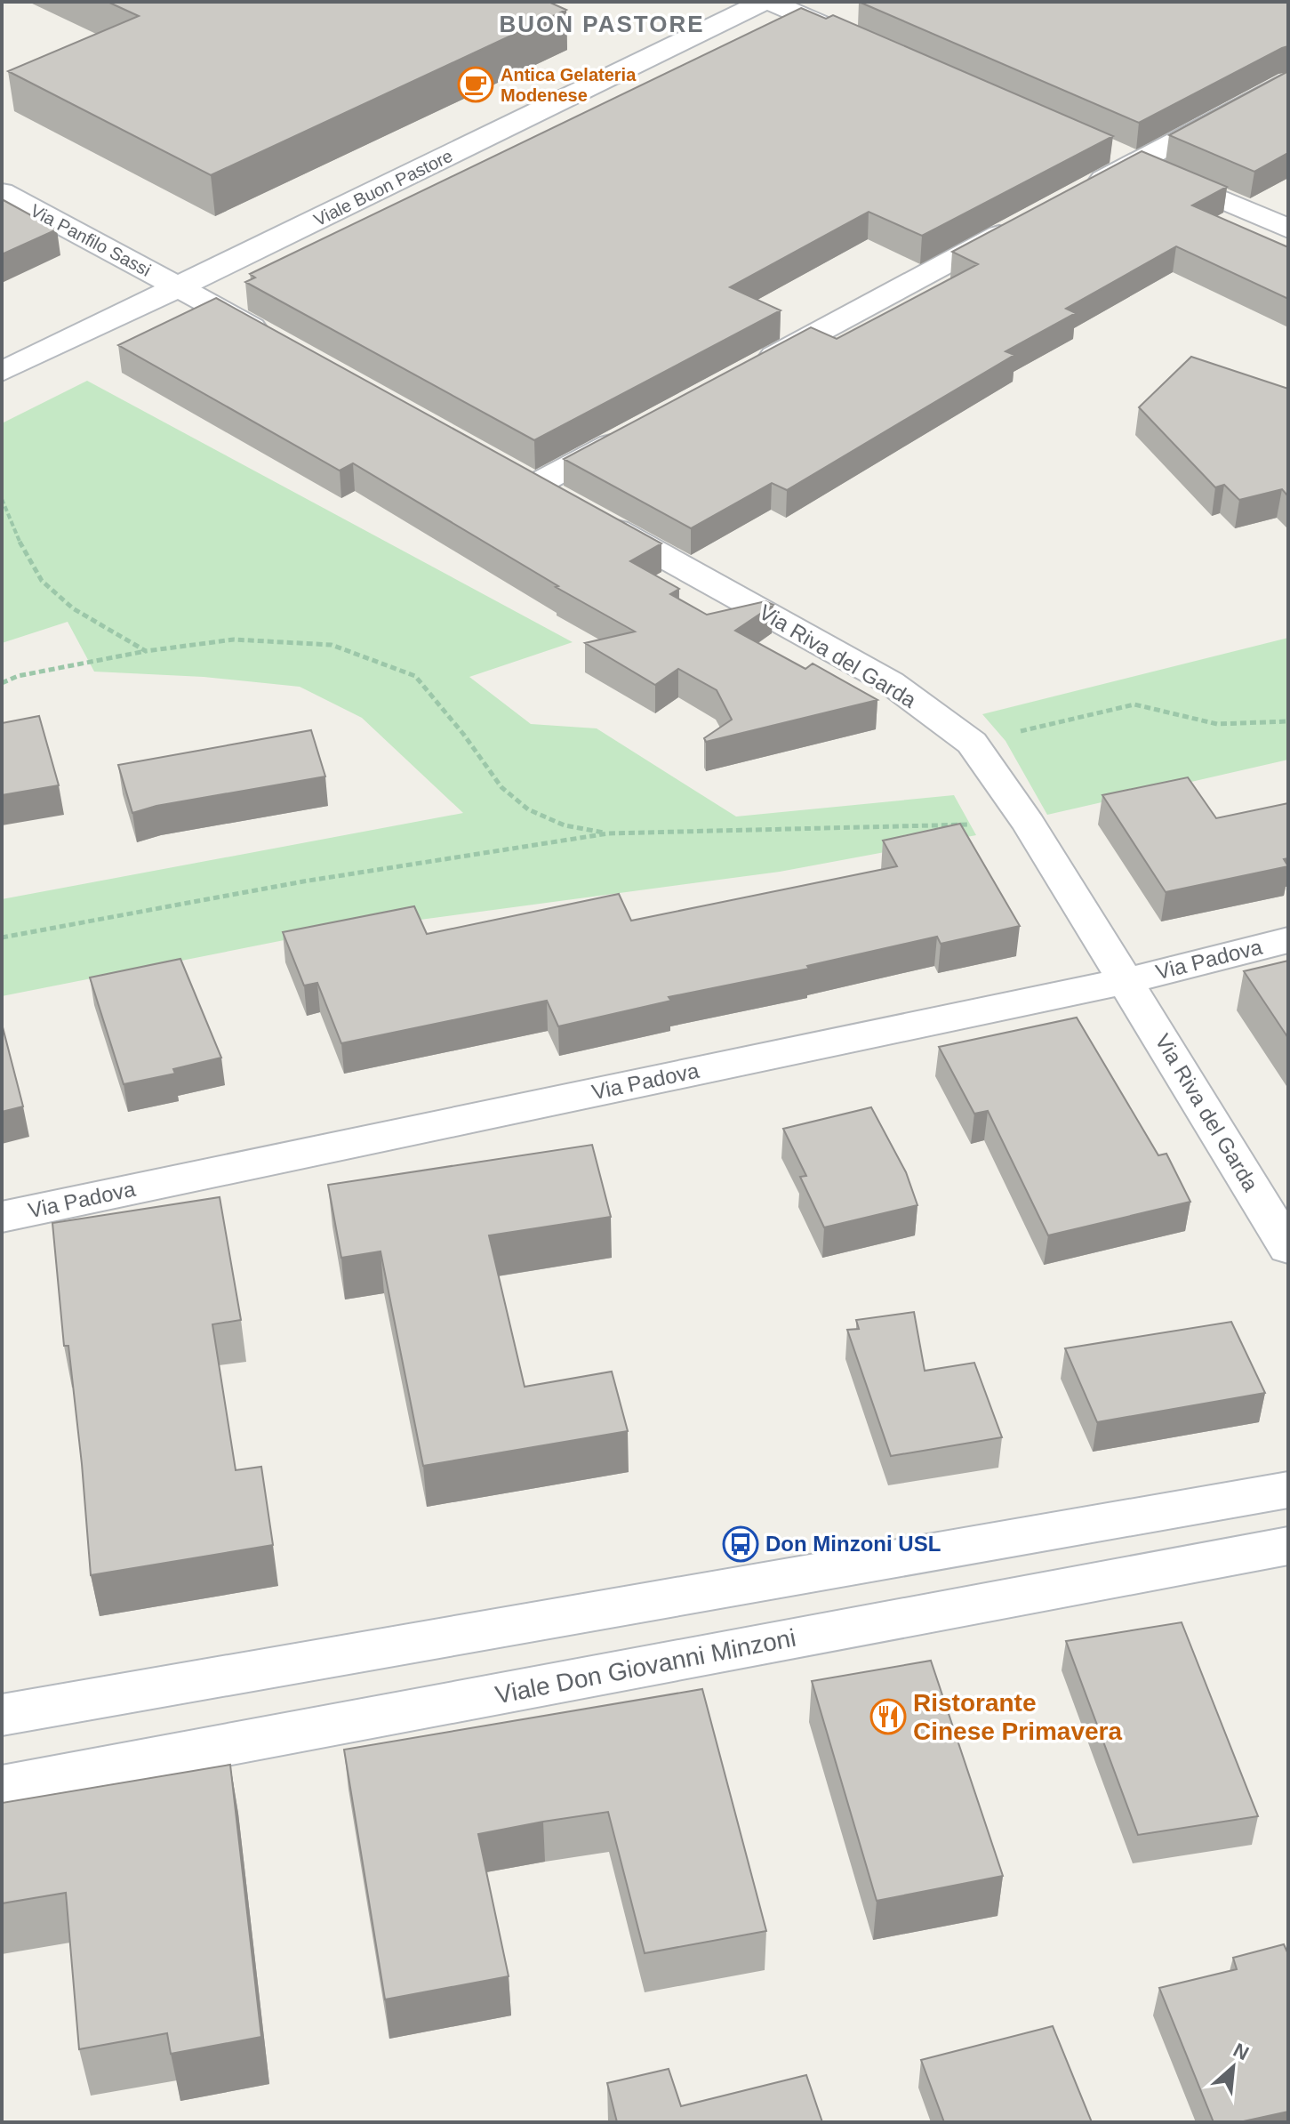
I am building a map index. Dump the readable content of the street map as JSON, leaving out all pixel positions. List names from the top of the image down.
{
  "streets": {
    "street": [
      "Viale Buon Pastore",
      "Via Panfilo Sassi",
      "Via Riva del Garda",
      "Via Padova",
      "Viale Don Giovanni Minzoni"
    ]
  },
  "crossings": [
    ["Viale Buon Pastore", "Via Panfilo Sassi"],
    ["Via Riva del Garda", "Via Padova"]
  ],
  "districts": ["BUON PASTORE"],
  "places": {
    "cafe": ["Antica Gelateria Modenese"],
    "bus stop": ["Don Minzoni USL"],
    "restaurant": ["Ristorante Cinese Primavera"]
  },
  "north": "top right"
}
